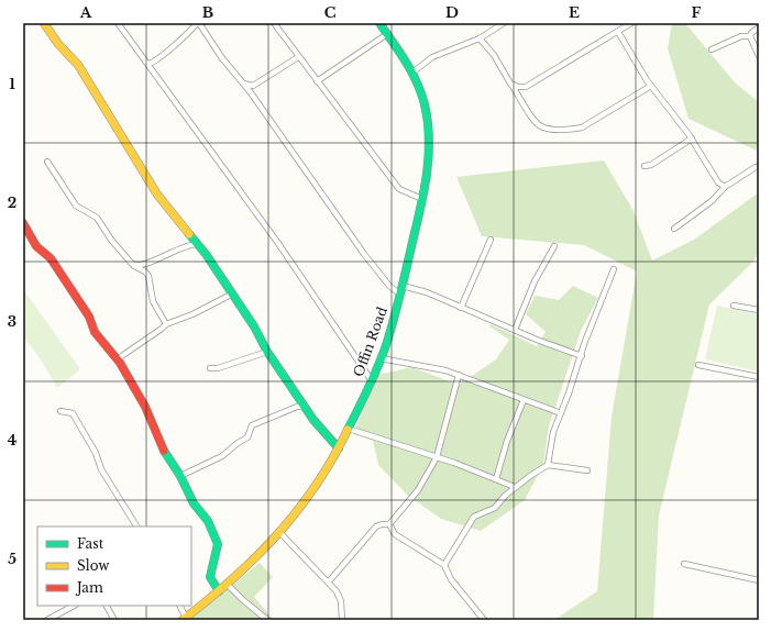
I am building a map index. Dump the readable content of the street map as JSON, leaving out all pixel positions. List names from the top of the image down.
{
  "streets": {
    "street": ["Offin Road"]
  },
  "legend": ["Fast", "Slow", "Jam"],
  "grid": {
    "columns": [
      "A",
      "B",
      "C",
      "D",
      "E",
      "F"
    ],
    "rows": [
      "1",
      "2",
      "3",
      "4",
      "5"
    ]
  }
}
